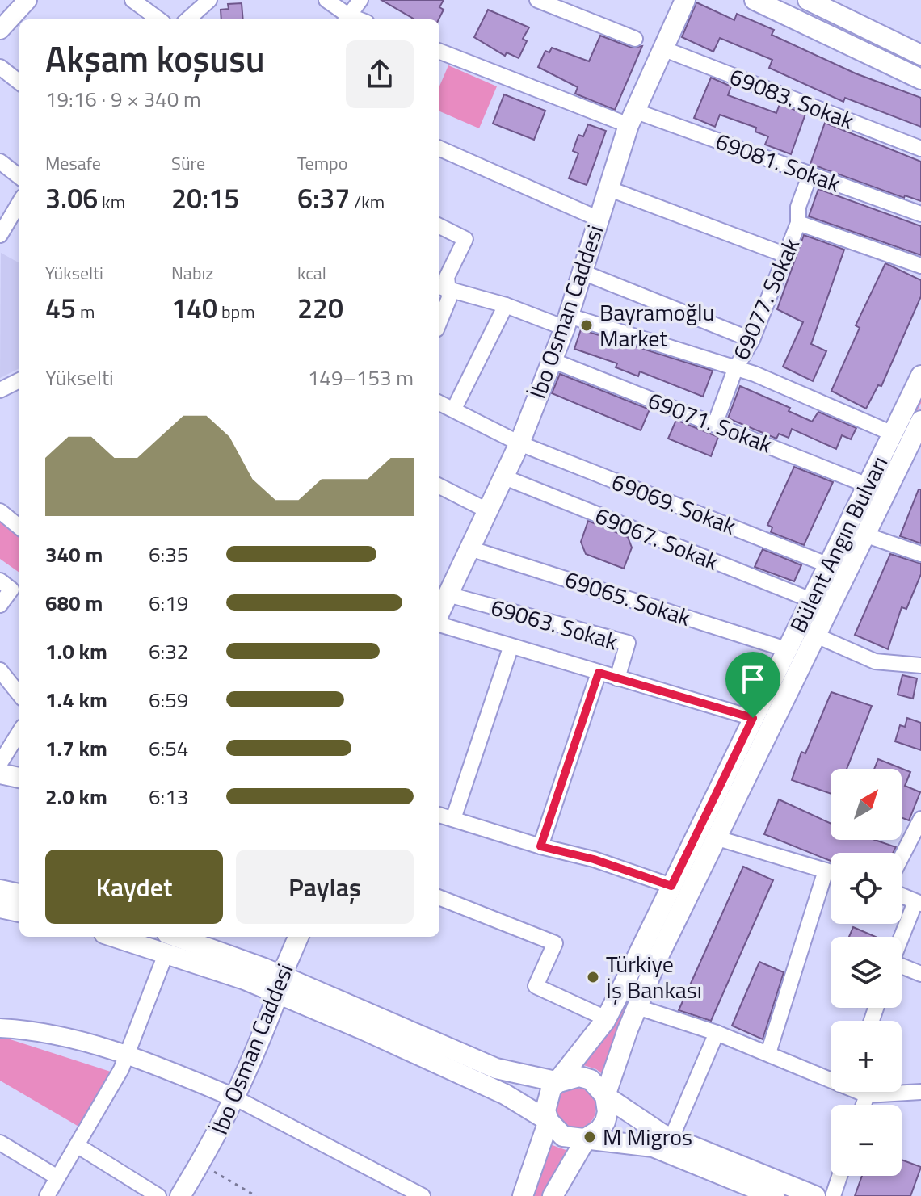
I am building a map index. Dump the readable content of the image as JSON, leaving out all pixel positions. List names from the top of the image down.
{
  "streets": {
    "main road": ["İbo Osman Caddesi", "Bülent Angın Bulvarı"],
    "street": [
      "69083. Sokak",
      "69081. Sokak",
      "69077. Sokak",
      "69071. Sokak",
      "69069. Sokak",
      "69067. Sokak",
      "69065. Sokak",
      "69063. Sokak"
    ]
  },
  "crossings": [
    ["69083. Sokak", "İbo Osman Caddesi"],
    ["69081. Sokak", "İbo Osman Caddesi"],
    ["69077. Sokak", "69071. Sokak"],
    ["İbo Osman Caddesi", "69071. Sokak"],
    ["İbo Osman Caddesi", "69069. Sokak"],
    ["İbo Osman Caddesi", "69067. Sokak"],
    ["İbo Osman Caddesi", "69065. Sokak"],
    ["İbo Osman Caddesi", "69063. Sokak"],
    ["69071. Sokak", "Bülent Angın Bulvarı"],
    ["69069. Sokak", "Bülent Angın Bulvarı"],
    ["69067. Sokak", "Bülent Angın Bulvarı"],
    ["Bülent Angın Bulvarı", "69065. Sokak"]
  ],
  "places": ["Bayramoğlu Market", "Türkiye İş Bankası", "M Migros"],
  "north": "top right",
  "page": {
    "heading": ["Akşam koşusu", "19:16 · 9 × 340 m"],
    "stats": [
      ["Mesafe", "3.06 km"],
      ["Süre", "20:15"],
      ["Tempo", "6:37 /km"],
      ["Yükselti", "45 m"],
      ["Nabız", "140 bpm"],
      ["kcal", "220"]
    ],
    "chart": ["Yükselti", "149–153 m"],
    "list": [
      {
        "name": "340 m",
        "note": "6:35"
      },
      {
        "name": "680 m",
        "note": "6:19"
      },
      {
        "name": "1.0 km",
        "note": "6:32"
      },
      {
        "name": "1.4 km",
        "note": "6:59"
      },
      {
        "name": "1.7 km",
        "note": "6:54"
      },
      {
        "name": "2.0 km",
        "note": "6:13"
      }
    ],
    "map_buttons": ["+", "−"],
    "buttons": ["Kaydet", "Paylaş"]
  }
}
